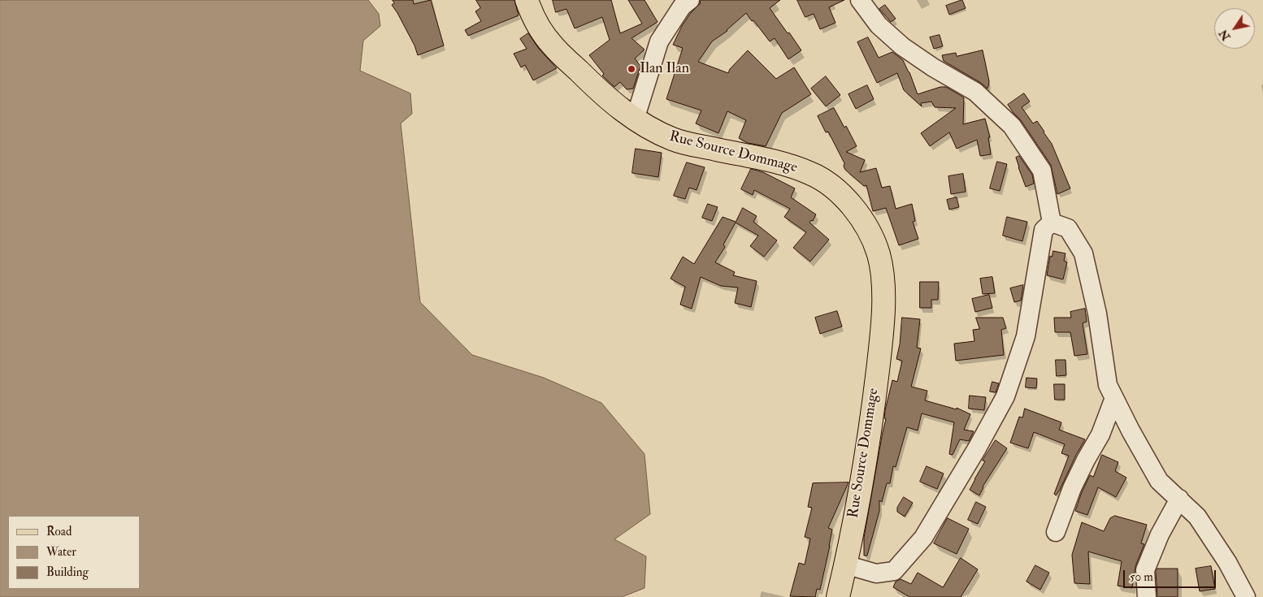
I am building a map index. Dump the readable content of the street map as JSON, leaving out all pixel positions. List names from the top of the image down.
{
  "streets": {
    "main road": ["Rue Source Dommage"]
  },
  "places": ["Ilan Ilan"],
  "legend": ["Road", "Water", "Building"],
  "scale_bar": "50 m",
  "north": "bottom left"
}
